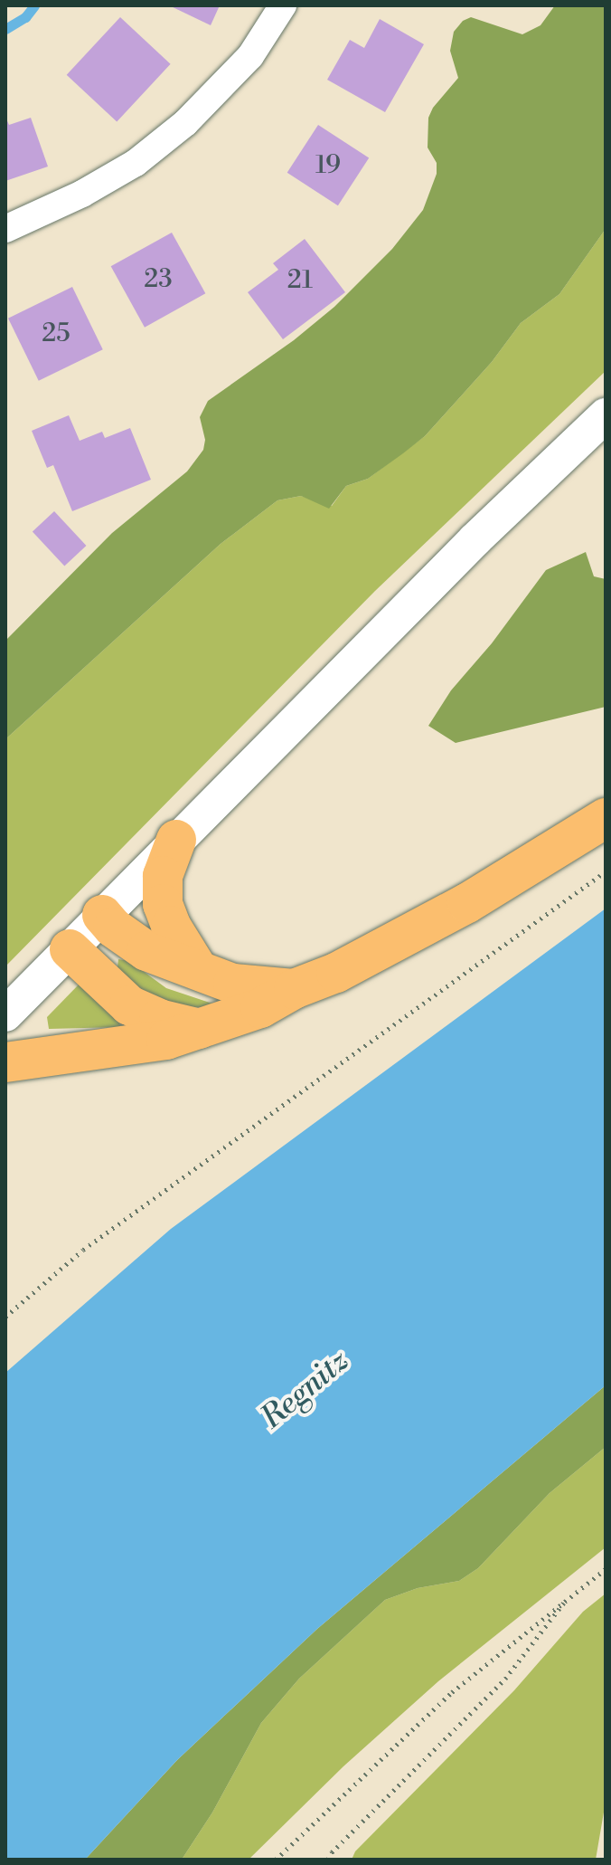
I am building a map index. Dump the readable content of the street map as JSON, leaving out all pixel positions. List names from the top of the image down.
{
  "water": ["Regnitz"],
  "house_numbers": [
    "19",
    "23",
    "21",
    "25"
  ]
}
